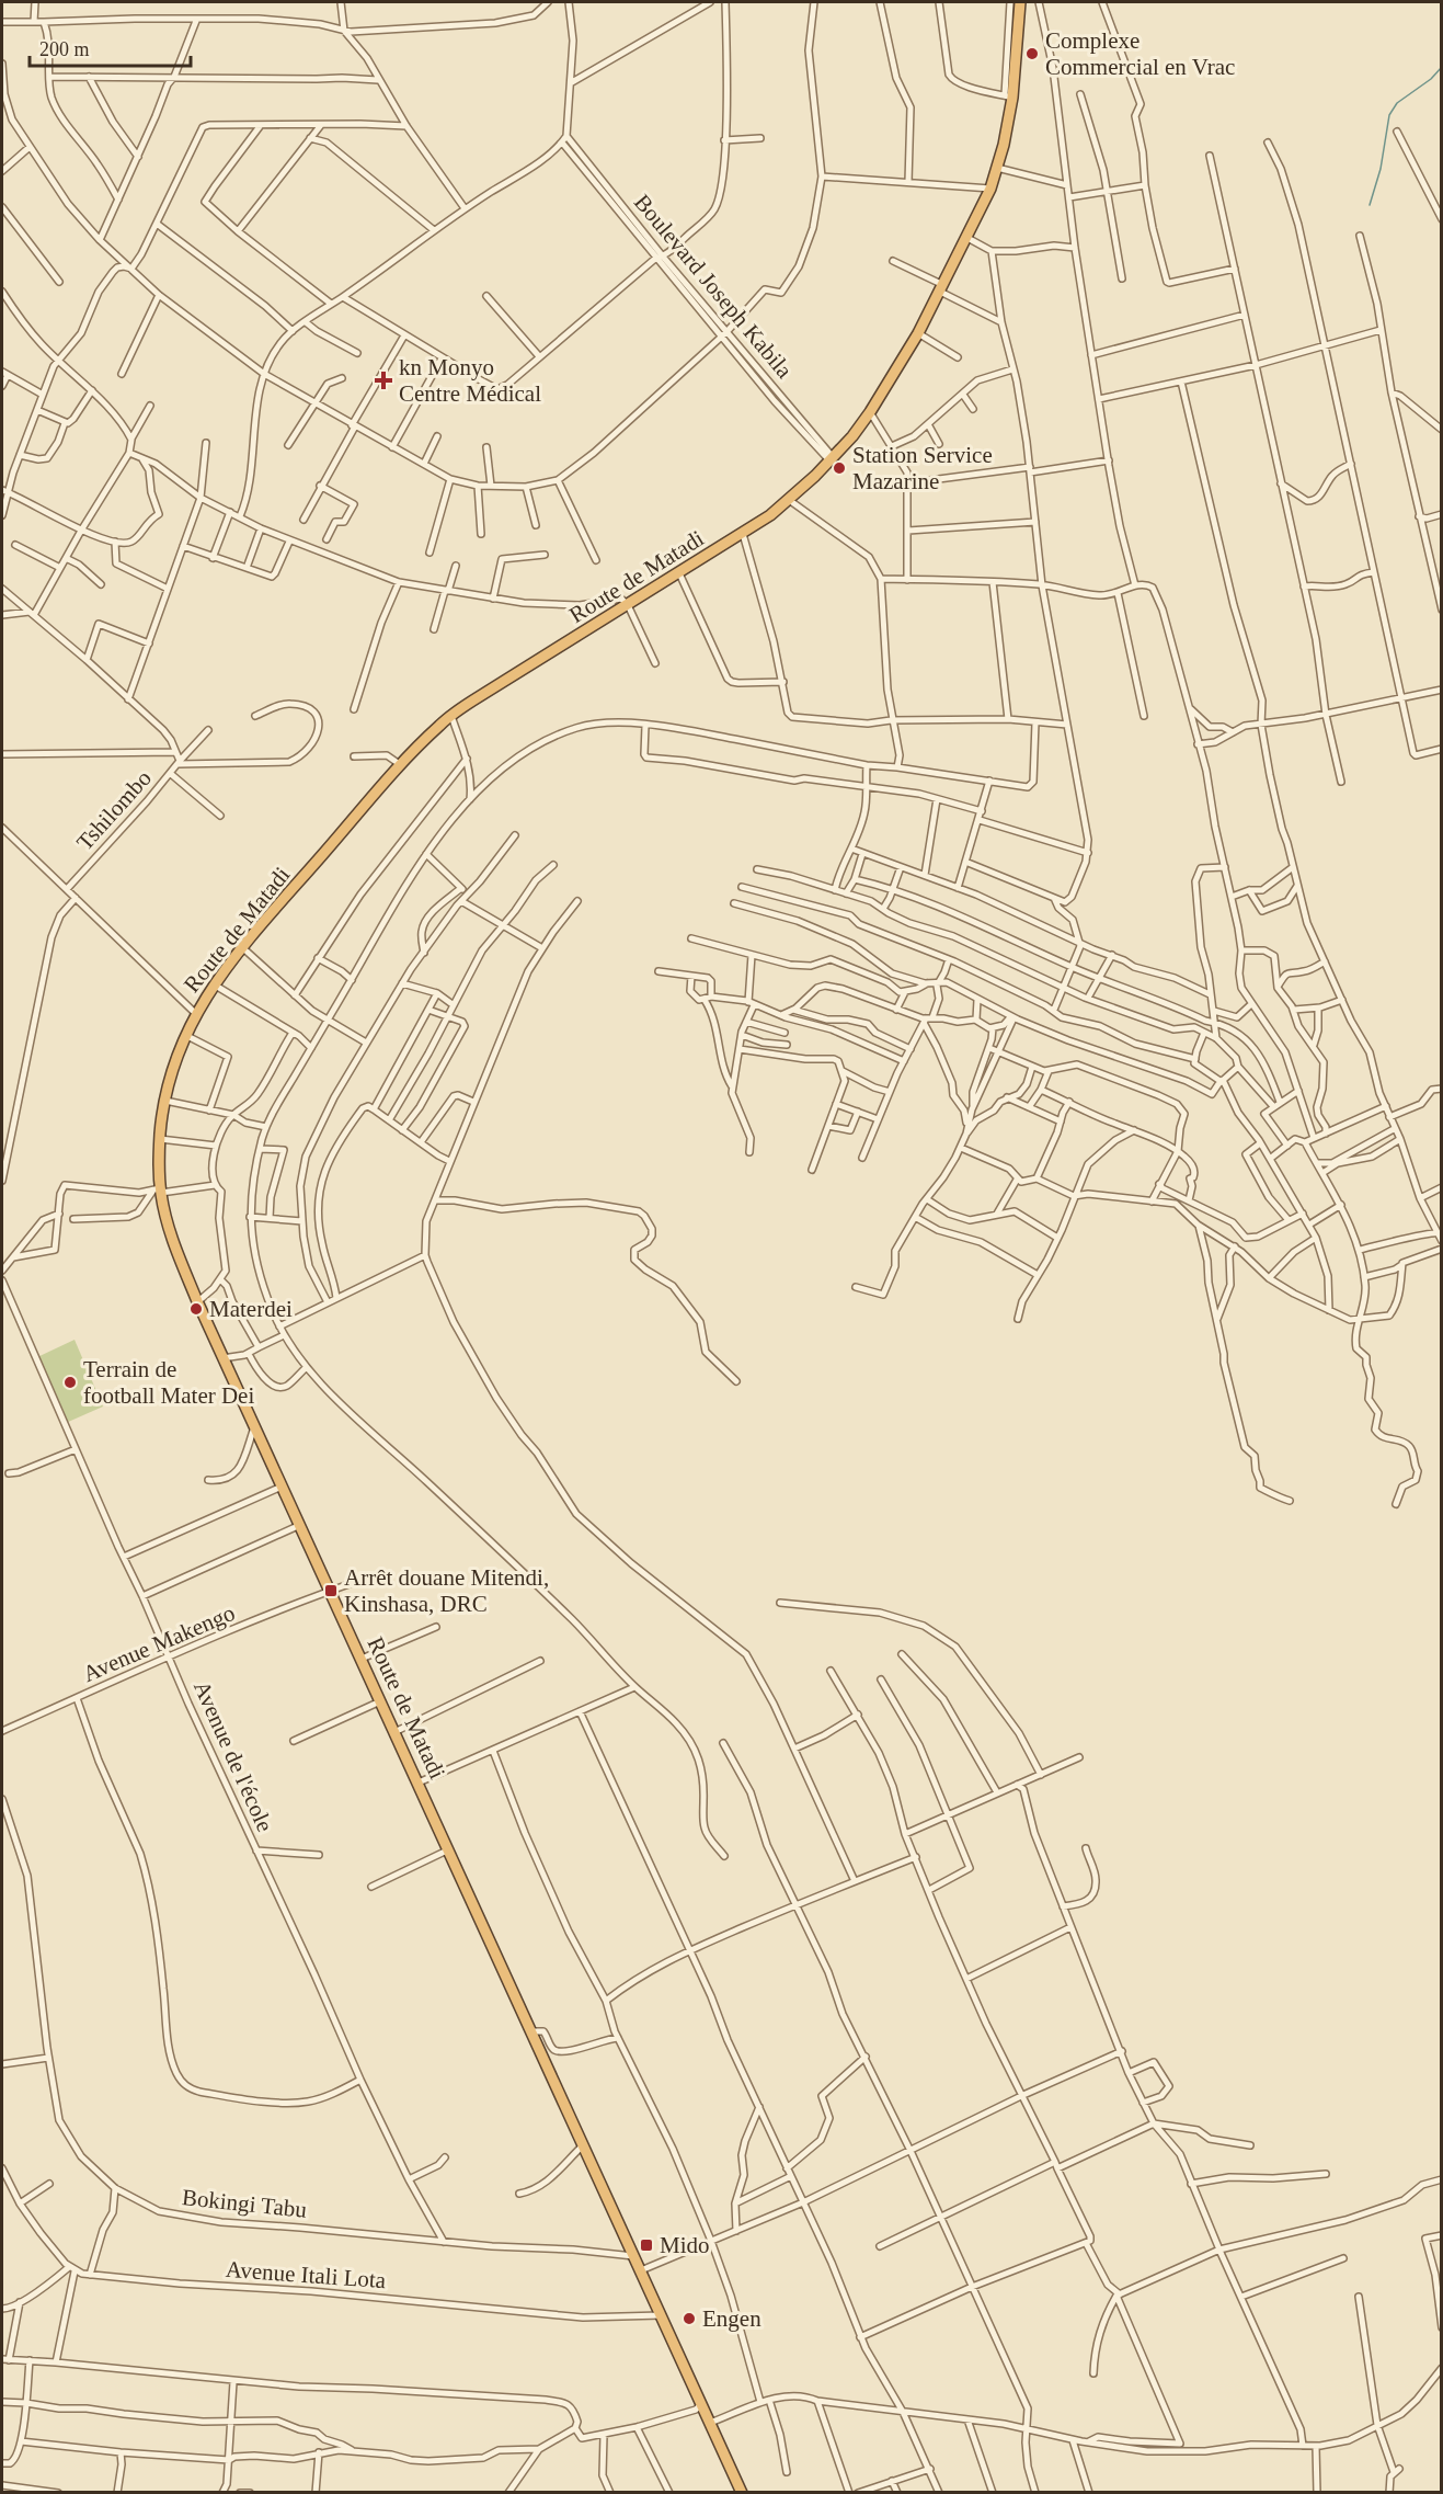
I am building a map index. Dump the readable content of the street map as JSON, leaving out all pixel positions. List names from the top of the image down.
{
  "streets": {
    "highway": ["Route de Matadi"],
    "street": [
      "Boulevard Joseph Kabila",
      "Tshilombo",
      "Avenue Makengo",
      "Avenue de l'école",
      "Bokingi Tabu",
      "Avenue Itali Lota"
    ]
  },
  "crossings": [
    ["Boulevard Joseph Kabila", "Route de Matadi"],
    ["Route de Matadi", "Avenue Makengo"],
    ["Route de Matadi", "Bokingi Tabu"],
    ["Route de Matadi", "Avenue Itali Lota"],
    ["Avenue Makengo", "Avenue de l'école"],
    ["Avenue de l'école", "Bokingi Tabu"]
  ],
  "places": {
    "other": [
      "Complexe Commercial en Vrac",
      "Station Service Mazarine",
      "Materdei",
      "Terrain de football Mater Dei",
      "Engen"
    ],
    "health": ["kn Monyo Centre Médical"],
    "transit": ["Arrêt douane Mitendi, Kinshasa, DRC", "Mido"]
  },
  "scale_bar": "200 m"
}
